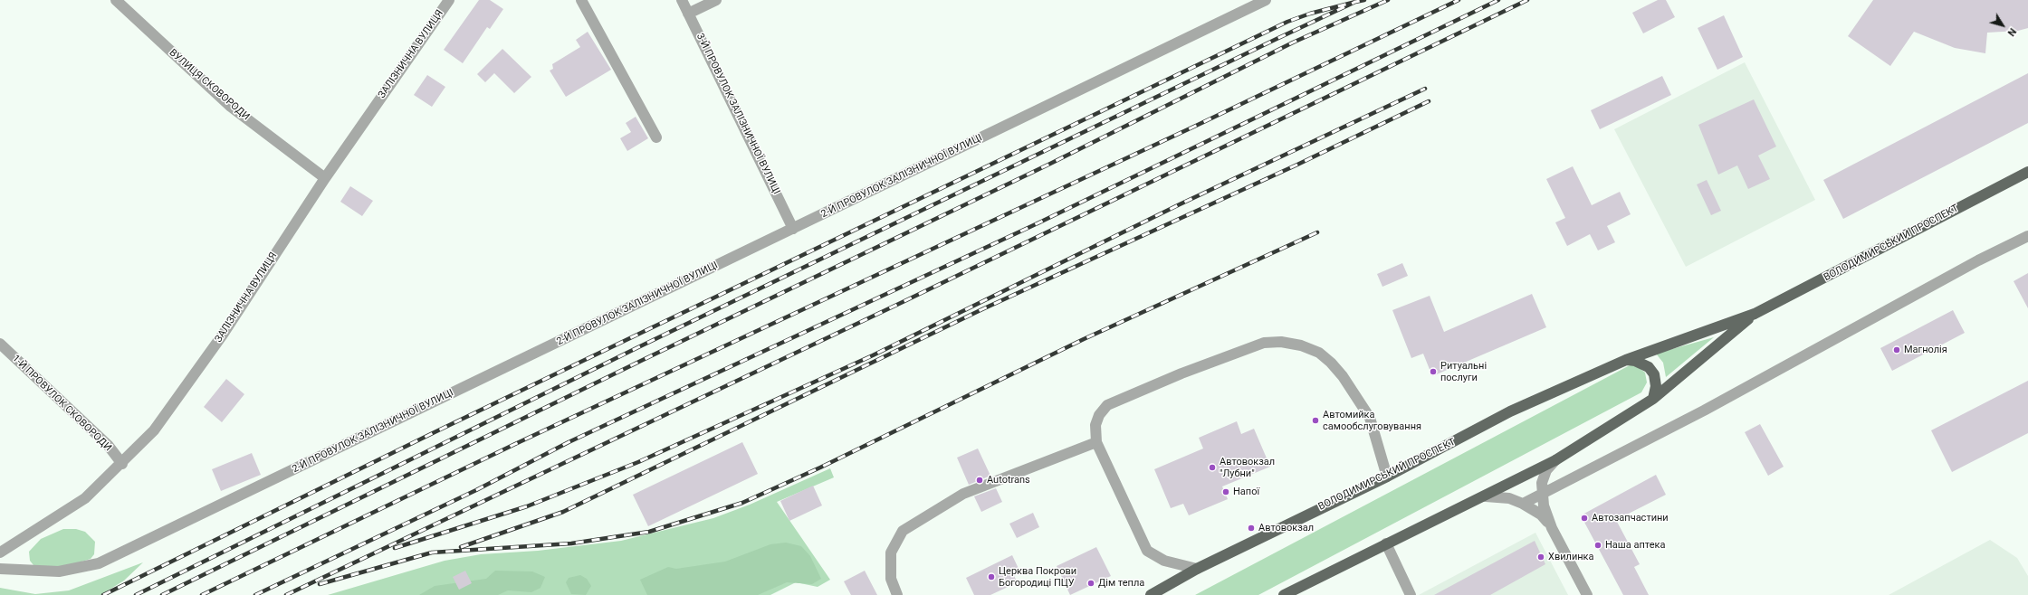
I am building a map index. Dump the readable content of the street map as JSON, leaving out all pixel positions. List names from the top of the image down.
{
  "streets": {
    "main road": ["ВОЛОДИМИРСЬКИЙ ПРОСПЕКТ"],
    "street": [
      "ЗАЛІЗНИЧНА ВУЛИЦЯ",
      "ВУЛИЦЯ СКОВОРОДИ",
      "3-Й ПРОВУЛОК ЗАЛІЗНИЧНОЇ ВУЛИЦІ",
      "2-Й ПРОВУЛОК ЗАЛІЗНИЧНОЇ ВУЛИЦІ",
      "1-Й ПРОВУЛОК СКОВОРОДИ"
    ]
  },
  "crossings": [
    ["ЗАЛІЗНИЧНА ВУЛИЦЯ", "ВУЛИЦЯ СКОВОРОДИ"],
    ["ЗАЛІЗНИЧНА ВУЛИЦЯ", "1-Й ПРОВУЛОК СКОВОРОДИ"],
    ["3-Й ПРОВУЛОК ЗАЛІЗНИЧНОЇ ВУЛИЦІ", "2-Й ПРОВУЛОК ЗАЛІЗНИЧНОЇ ВУЛИЦІ"]
  ],
  "places": [
    "Магнолія",
    "Ритуальні послуги",
    "Автомийка самообслуговування",
    "Автовокзал \"Лубни\"",
    "Autotrans",
    "Напої",
    "Автозапчастини",
    "Автовокзал",
    "Наша аптека",
    "Хвилинка",
    "Церква Покрови Богородиці ПЦУ",
    "Дім тепла"
  ],
  "north": "bottom right"
}
